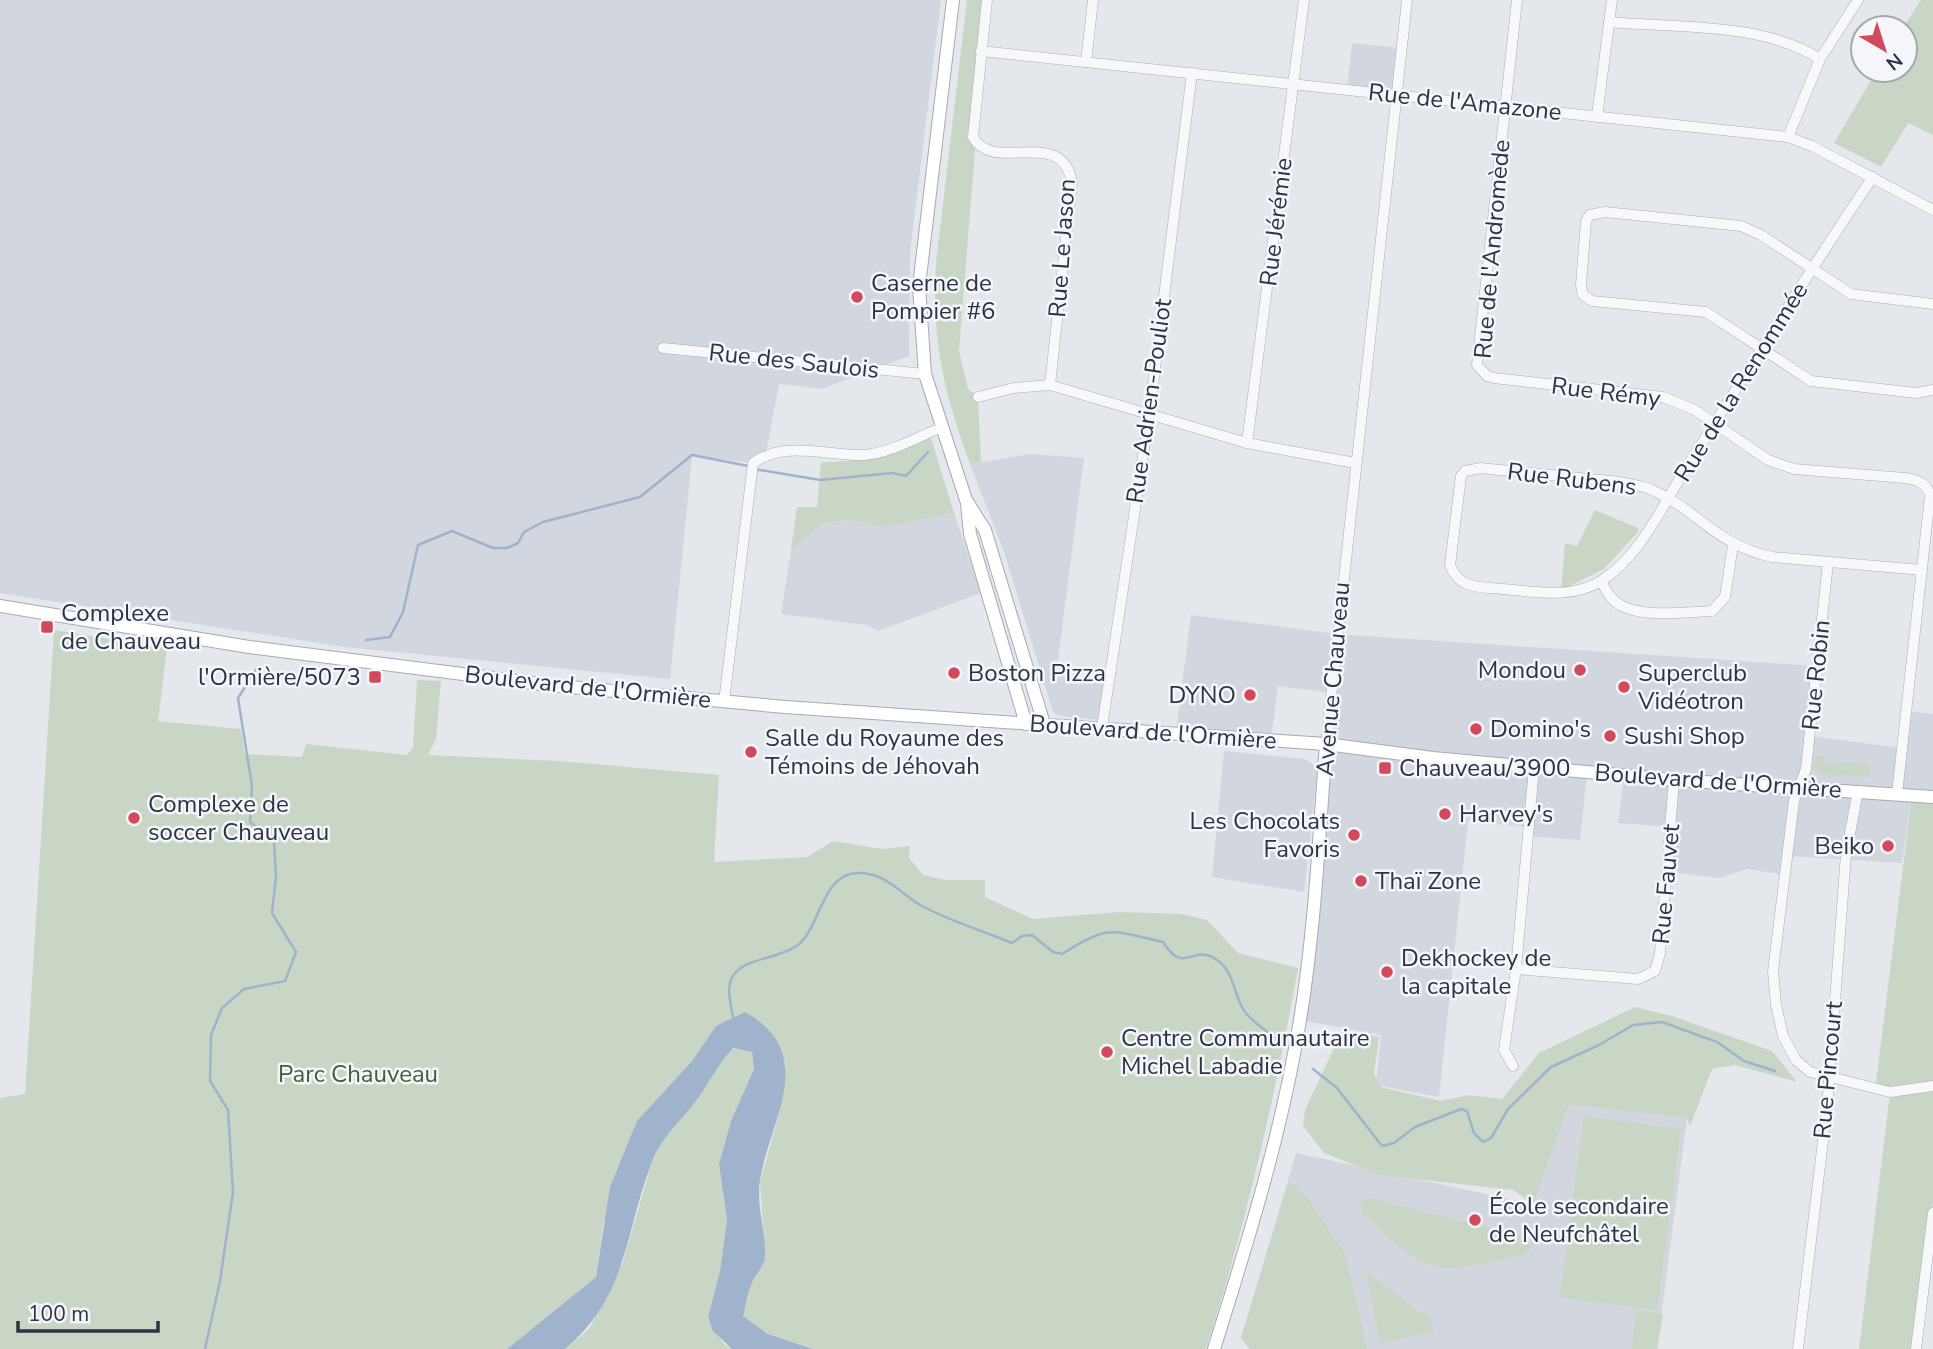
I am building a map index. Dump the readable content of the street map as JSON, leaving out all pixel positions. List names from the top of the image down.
{
  "streets": {
    "main road": ["Avenue Chauveau", "Boulevard de l'Ormière"],
    "street": [
      "Rue de l'Amazone",
      "Rue Jérémie",
      "Rue Le Jason",
      "Rue de l'Andromède",
      "Rue des Saulois",
      "Rue de la Renommée",
      "Rue Rémy",
      "Rue Adrien-Pouliot",
      "Rue Rubens",
      "Rue Robin",
      "Rue Fauvet",
      "Rue Pincourt"
    ]
  },
  "crossings": [
    ["Rue de l'Amazone", "Rue Jérémie"],
    ["Rue de l'Amazone", "Rue Le Jason"],
    ["Rue de l'Amazone", "Rue de l'Andromède"],
    ["Rue de l'Amazone", "Rue de la Renommée"],
    ["Rue de l'Amazone", "Rue Adrien-Pouliot"],
    ["Rue de l'Amazone", "Avenue Chauveau"],
    ["Rue de l'Andromède", "Rue Rémy"],
    ["Rue de la Renommée", "Rue Rémy"],
    ["Rue de la Renommée", "Rue Rubens"],
    ["Rue Rémy", "Rue Rubens"],
    ["Rue Adrien-Pouliot", "Boulevard de l'Ormière"],
    ["Rue Rubens", "Rue Robin"],
    ["Rue Robin", "Boulevard de l'Ormière"],
    ["Rue Robin", "Rue Pincourt"],
    ["Avenue Chauveau", "Boulevard de l'Ormière"],
    ["Boulevard de l'Ormière", "Rue Fauvet"],
    ["Boulevard de l'Ormière", "Rue Pincourt"]
  ],
  "parks": ["Parc Chauveau"],
  "places": {
    "other": [
      "Caserne de Pompier #6",
      "Mondou",
      "Boston Pizza",
      "Superclub Vidéotron",
      "DYNO",
      "Domino's",
      "Sushi Shop",
      "Salle du Royaume des Témoins de Jéhovah",
      "Harvey's",
      "Complexe de soccer Chauveau",
      "Les Chocolats Favoris",
      "Beiko",
      "Thaï Zone",
      "Dekhockey de la capitale",
      "Centre Communautaire Michel Labadie",
      "École secondaire de Neufchâtel"
    ],
    "transit": ["Complexe de Chauveau", "l'Ormière/5073", "Chauveau/3900"]
  },
  "scale_bar": "100 m",
  "north": "bottom right"
}
